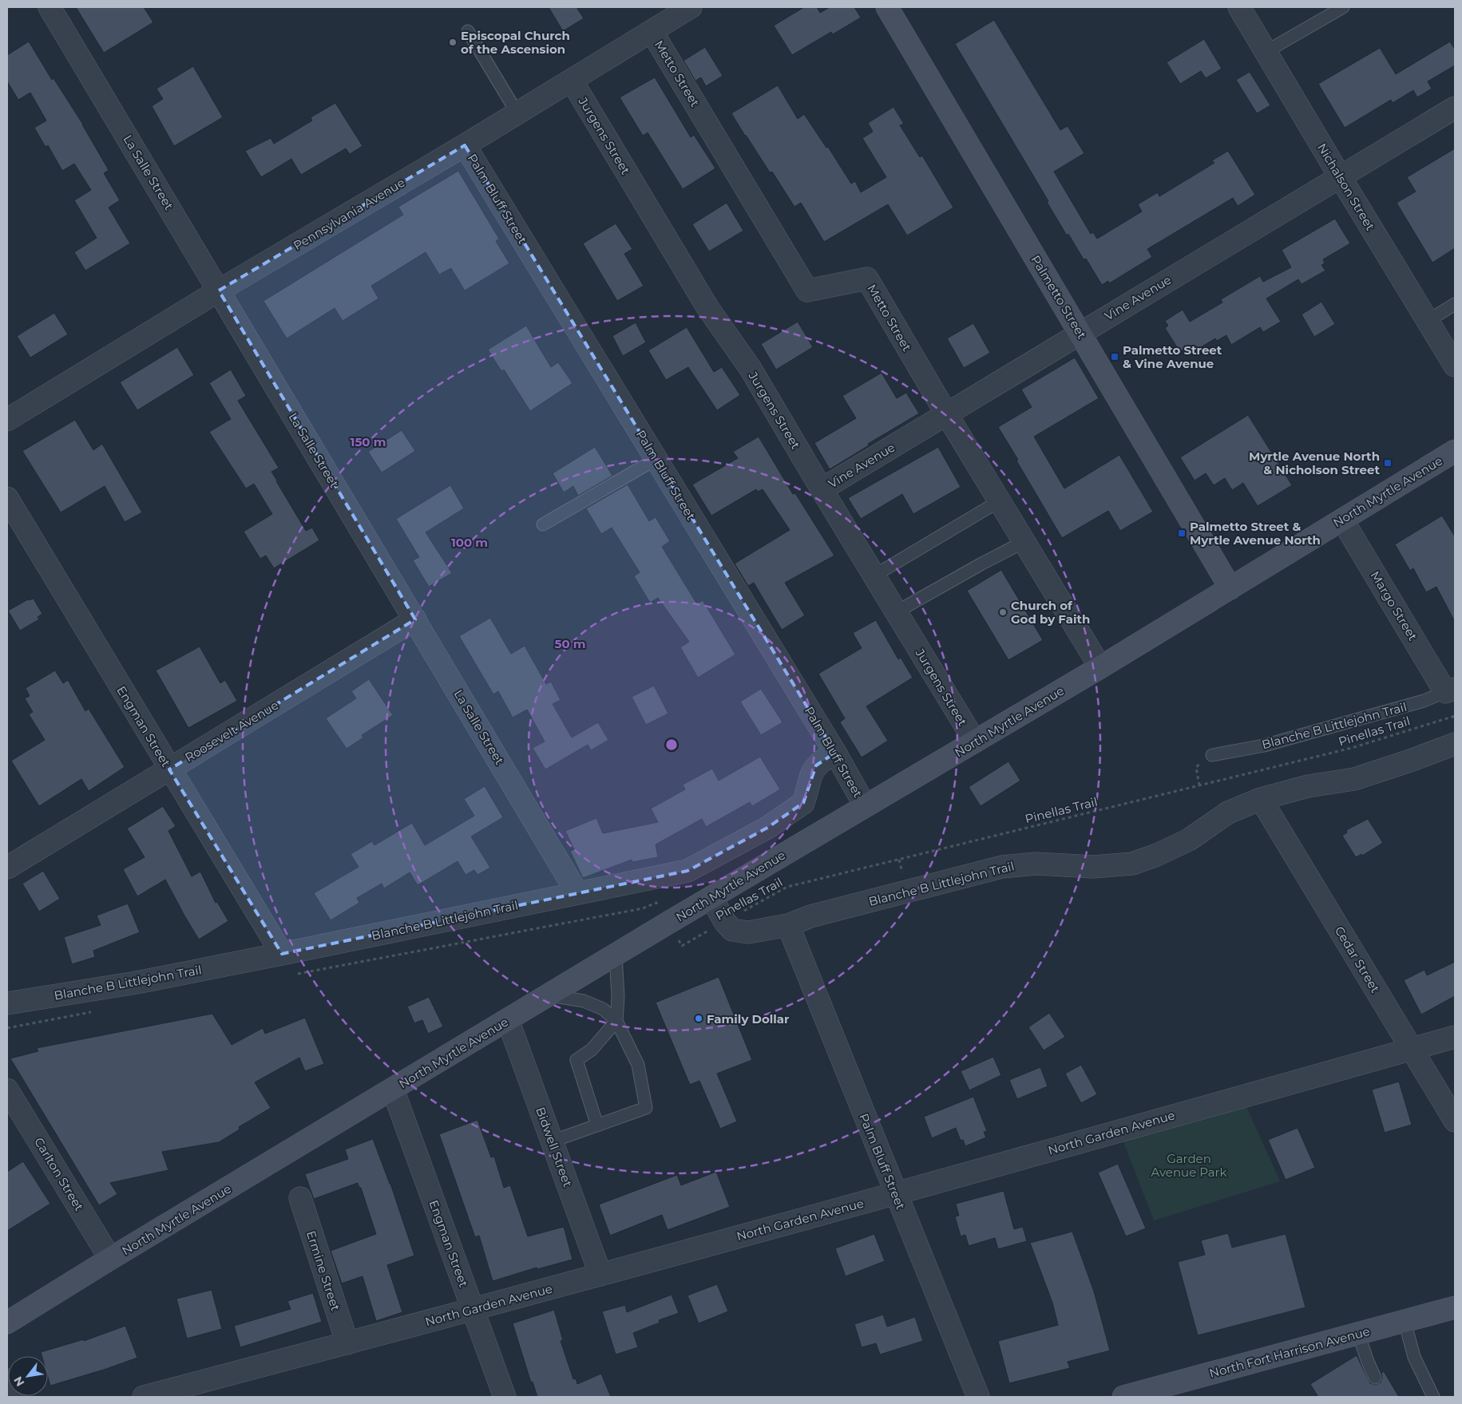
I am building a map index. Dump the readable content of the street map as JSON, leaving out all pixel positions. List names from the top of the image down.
{
  "streets": {
    "main road": ["Palmetto Street", "North Myrtle Avenue", "North Fort Harrison Avenue"],
    "street": [
      "Metto Street",
      "Jurgens Street",
      "La Salle Street",
      "Nichalson Street",
      "Palm Bluff Street",
      "Pennsylvania Avenue",
      "Vine Avenue",
      "Margo Street",
      "Blanche B Littlejohn Trail",
      "Engman Street",
      "Roosevelt Avenue",
      "Cedar Street",
      "North Garden Avenue",
      "Bidwell Street",
      "Carlton Street",
      "Ermine Street"
    ],
    "path": ["Pinellas Trail"]
  },
  "crossings": [
    ["Metto Street", "Pennsylvania Avenue"],
    ["Metto Street", "Vine Avenue"],
    ["Metto Street", "North Myrtle Avenue"],
    ["Jurgens Street", "Pennsylvania Avenue"],
    ["Jurgens Street", "Vine Avenue"],
    ["Jurgens Street", "North Myrtle Avenue"],
    ["La Salle Street", "Pennsylvania Avenue"],
    ["La Salle Street", "Blanche B Littlejohn Trail"],
    ["La Salle Street", "Roosevelt Avenue"],
    ["Nichalson Street", "Vine Avenue"],
    ["Palm Bluff Street", "Pennsylvania Avenue"],
    ["Palm Bluff Street", "North Myrtle Avenue"],
    ["Palm Bluff Street", "Blanche B Littlejohn Trail"],
    ["Palm Bluff Street", "North Garden Avenue"],
    ["Palmetto Street", "Vine Avenue"],
    ["Palmetto Street", "North Myrtle Avenue"],
    ["North Myrtle Avenue", "Margo Street"],
    ["North Myrtle Avenue", "Engman Street"],
    ["North Myrtle Avenue", "Bidwell Street"],
    ["North Myrtle Avenue", "Carlton Street"],
    ["Margo Street", "Blanche B Littlejohn Trail"],
    ["Blanche B Littlejohn Trail", "Engman Street"],
    ["Blanche B Littlejohn Trail", "Pinellas Trail"],
    ["Blanche B Littlejohn Trail", "Cedar Street"],
    ["Engman Street", "Roosevelt Avenue"],
    ["Engman Street", "North Garden Avenue"],
    ["Cedar Street", "North Garden Avenue"],
    ["North Garden Avenue", "Bidwell Street"],
    ["North Garden Avenue", "Ermine Street"]
  ],
  "parks": ["Garden Avenue Park"],
  "places": {
    "other": ["Episcopal Church of the Ascension", "Church of God by Faith", "Family Dollar"],
    "transit": ["Palmetto Street & Vine Avenue", "Myrtle Avenue North & Nicholson Street", "Palmetto Street & Myrtle Avenue North"]
  },
  "north": "bottom left",
  "rings": ["150 m", "100 m", "50 m"]
}
